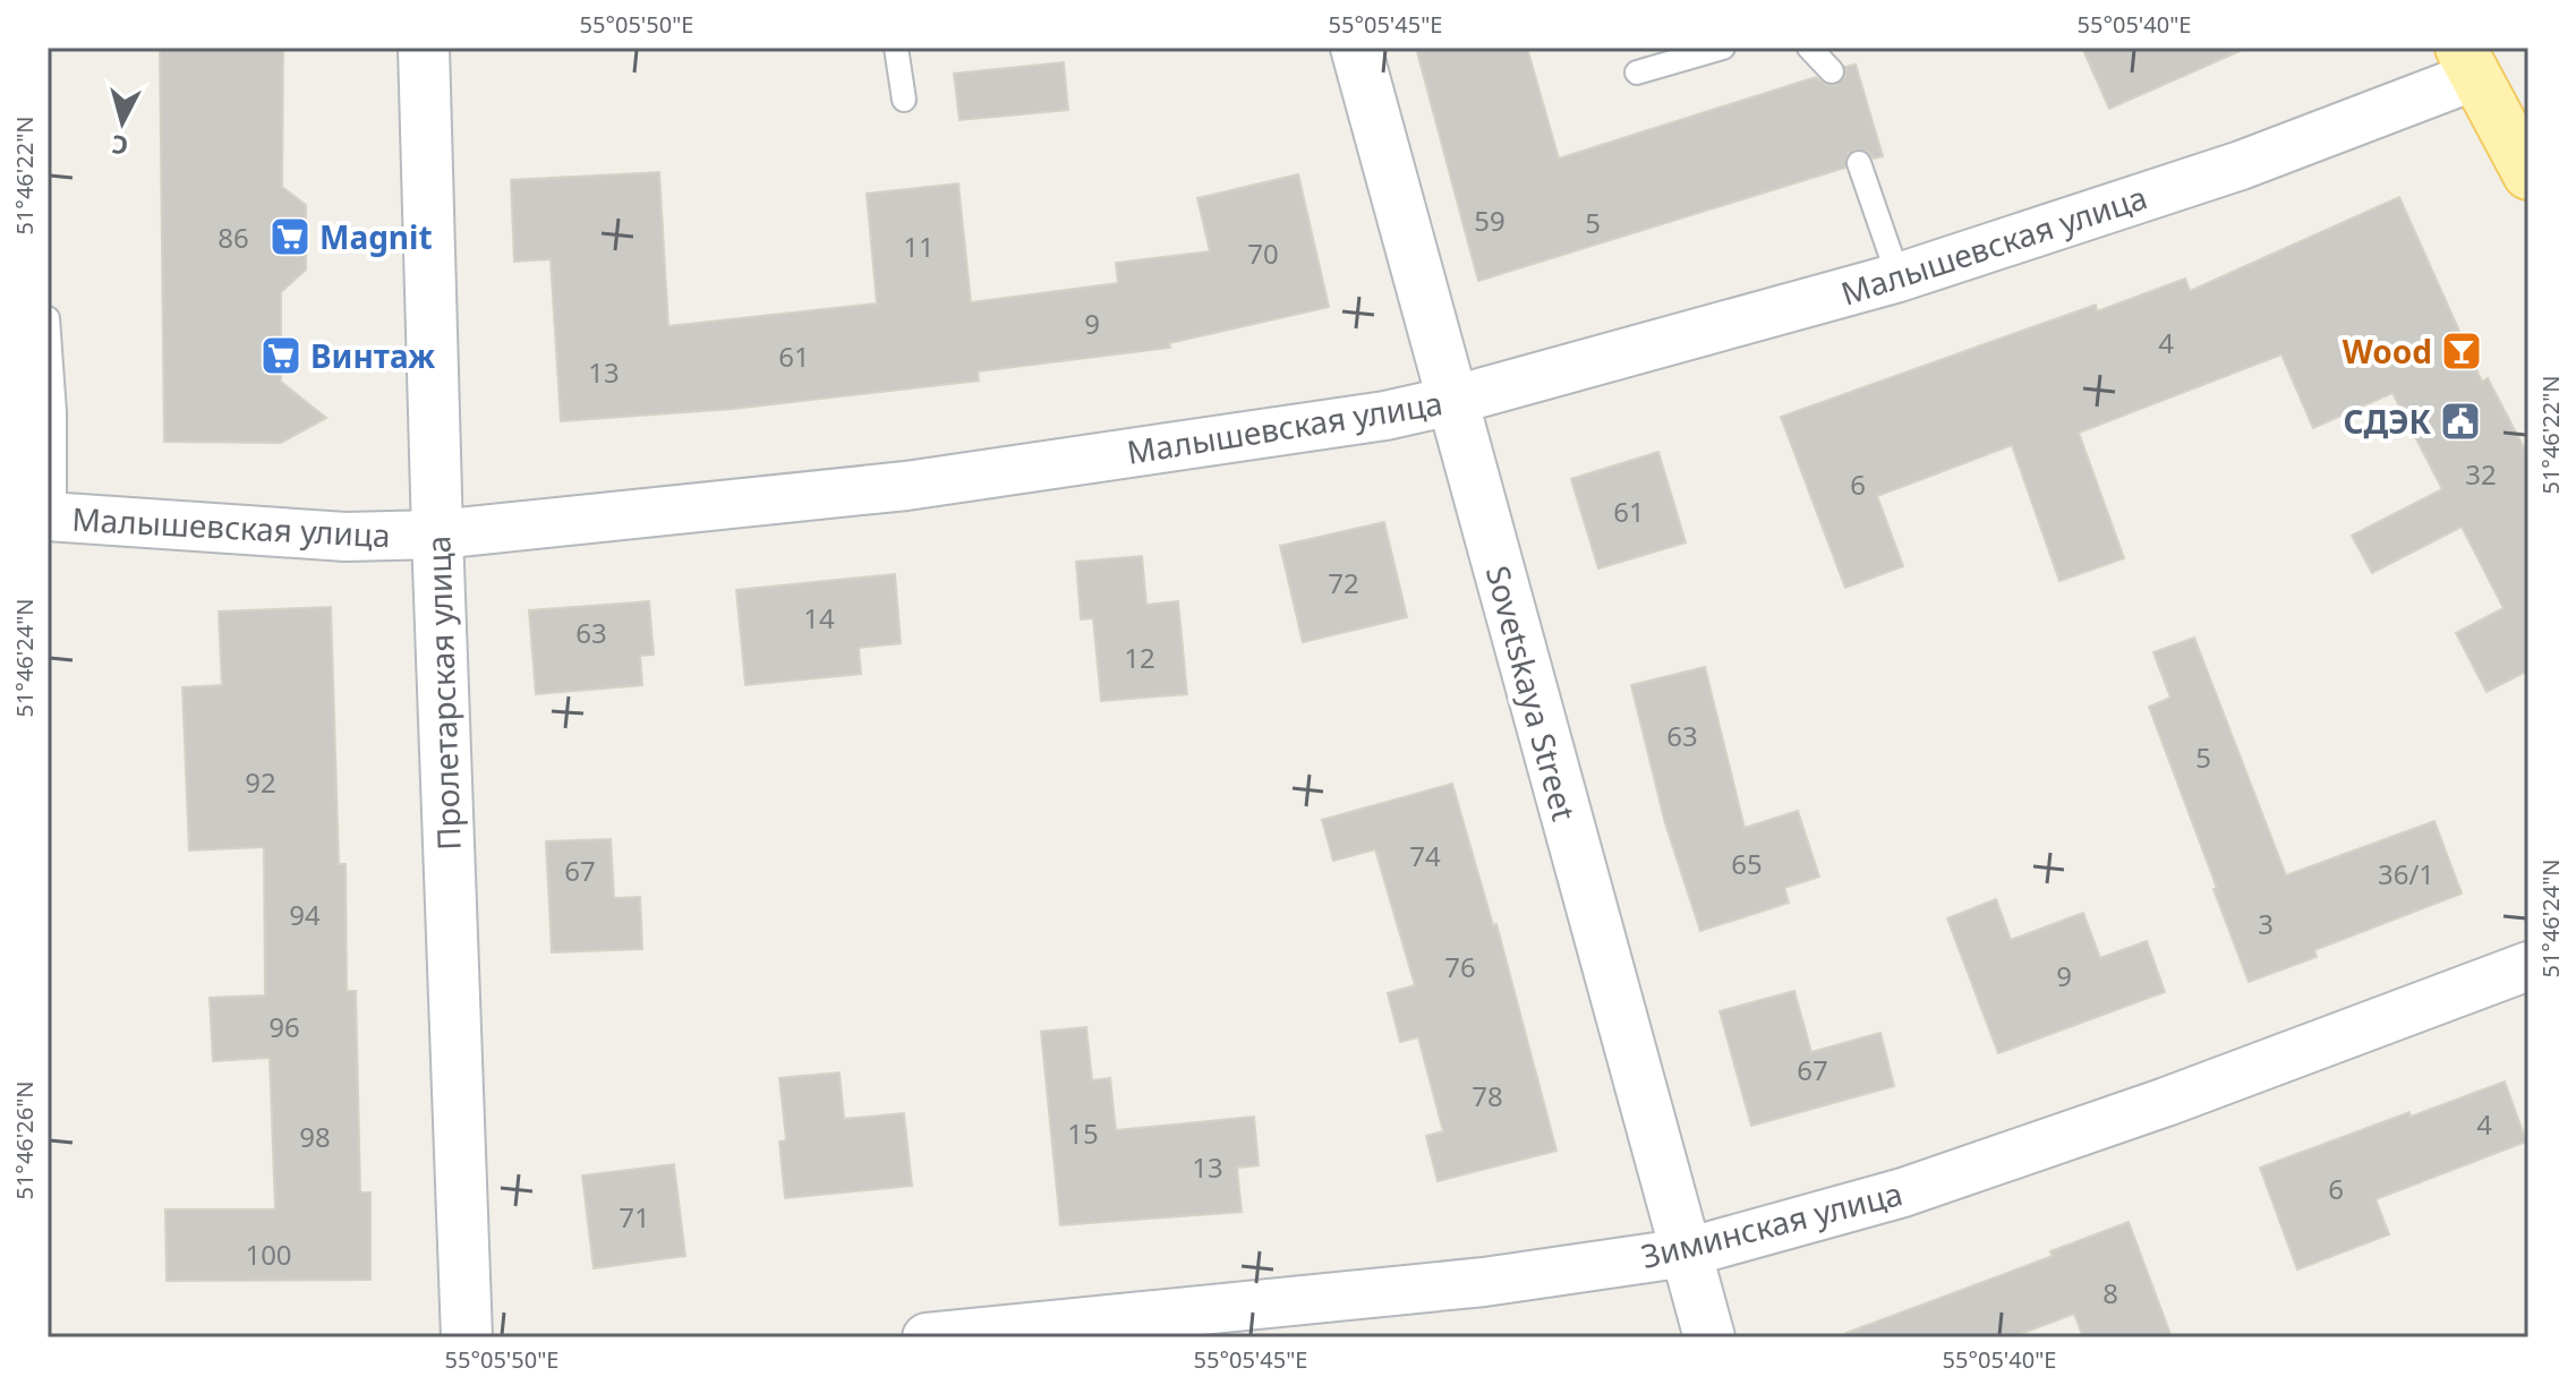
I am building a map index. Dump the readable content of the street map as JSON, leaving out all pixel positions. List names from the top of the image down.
{
  "streets": {
    "street": [
      "Малышевская улица",
      "Пролетарская улица",
      "Sovetskaya Street",
      "Зиминская улица"
    ]
  },
  "crossings": [
    ["Малышевская улица", "Пролетарская улица"],
    ["Малышевская улица", "Sovetskaya Street"],
    ["Sovetskaya Street", "Зиминская улица"]
  ],
  "places": {
    "supermarket": ["Magnit", "Винтаж"],
    "bar": ["Wood"],
    "public building": ["СДЭК"]
  },
  "house_numbers": [
    "59",
    "5",
    "86",
    "11",
    "70",
    "9",
    "4",
    "61",
    "13",
    "32",
    "6",
    "61",
    "72",
    "14",
    "63",
    "12",
    "63",
    "5",
    "92",
    "74",
    "65",
    "67",
    "36/1",
    "94",
    "3",
    "76",
    "9",
    "96",
    "67",
    "78",
    "4",
    "15",
    "98",
    "13",
    "6",
    "71",
    "100",
    "8"
  ],
  "north": "bottom",
  "coordinates": [
    "55°05'50\"E",
    "55°05'45\"E",
    "55°05'40\"E",
    "51°46'22\"N",
    "51°46'24\"N",
    "51°46'26\"N"
  ]
}
